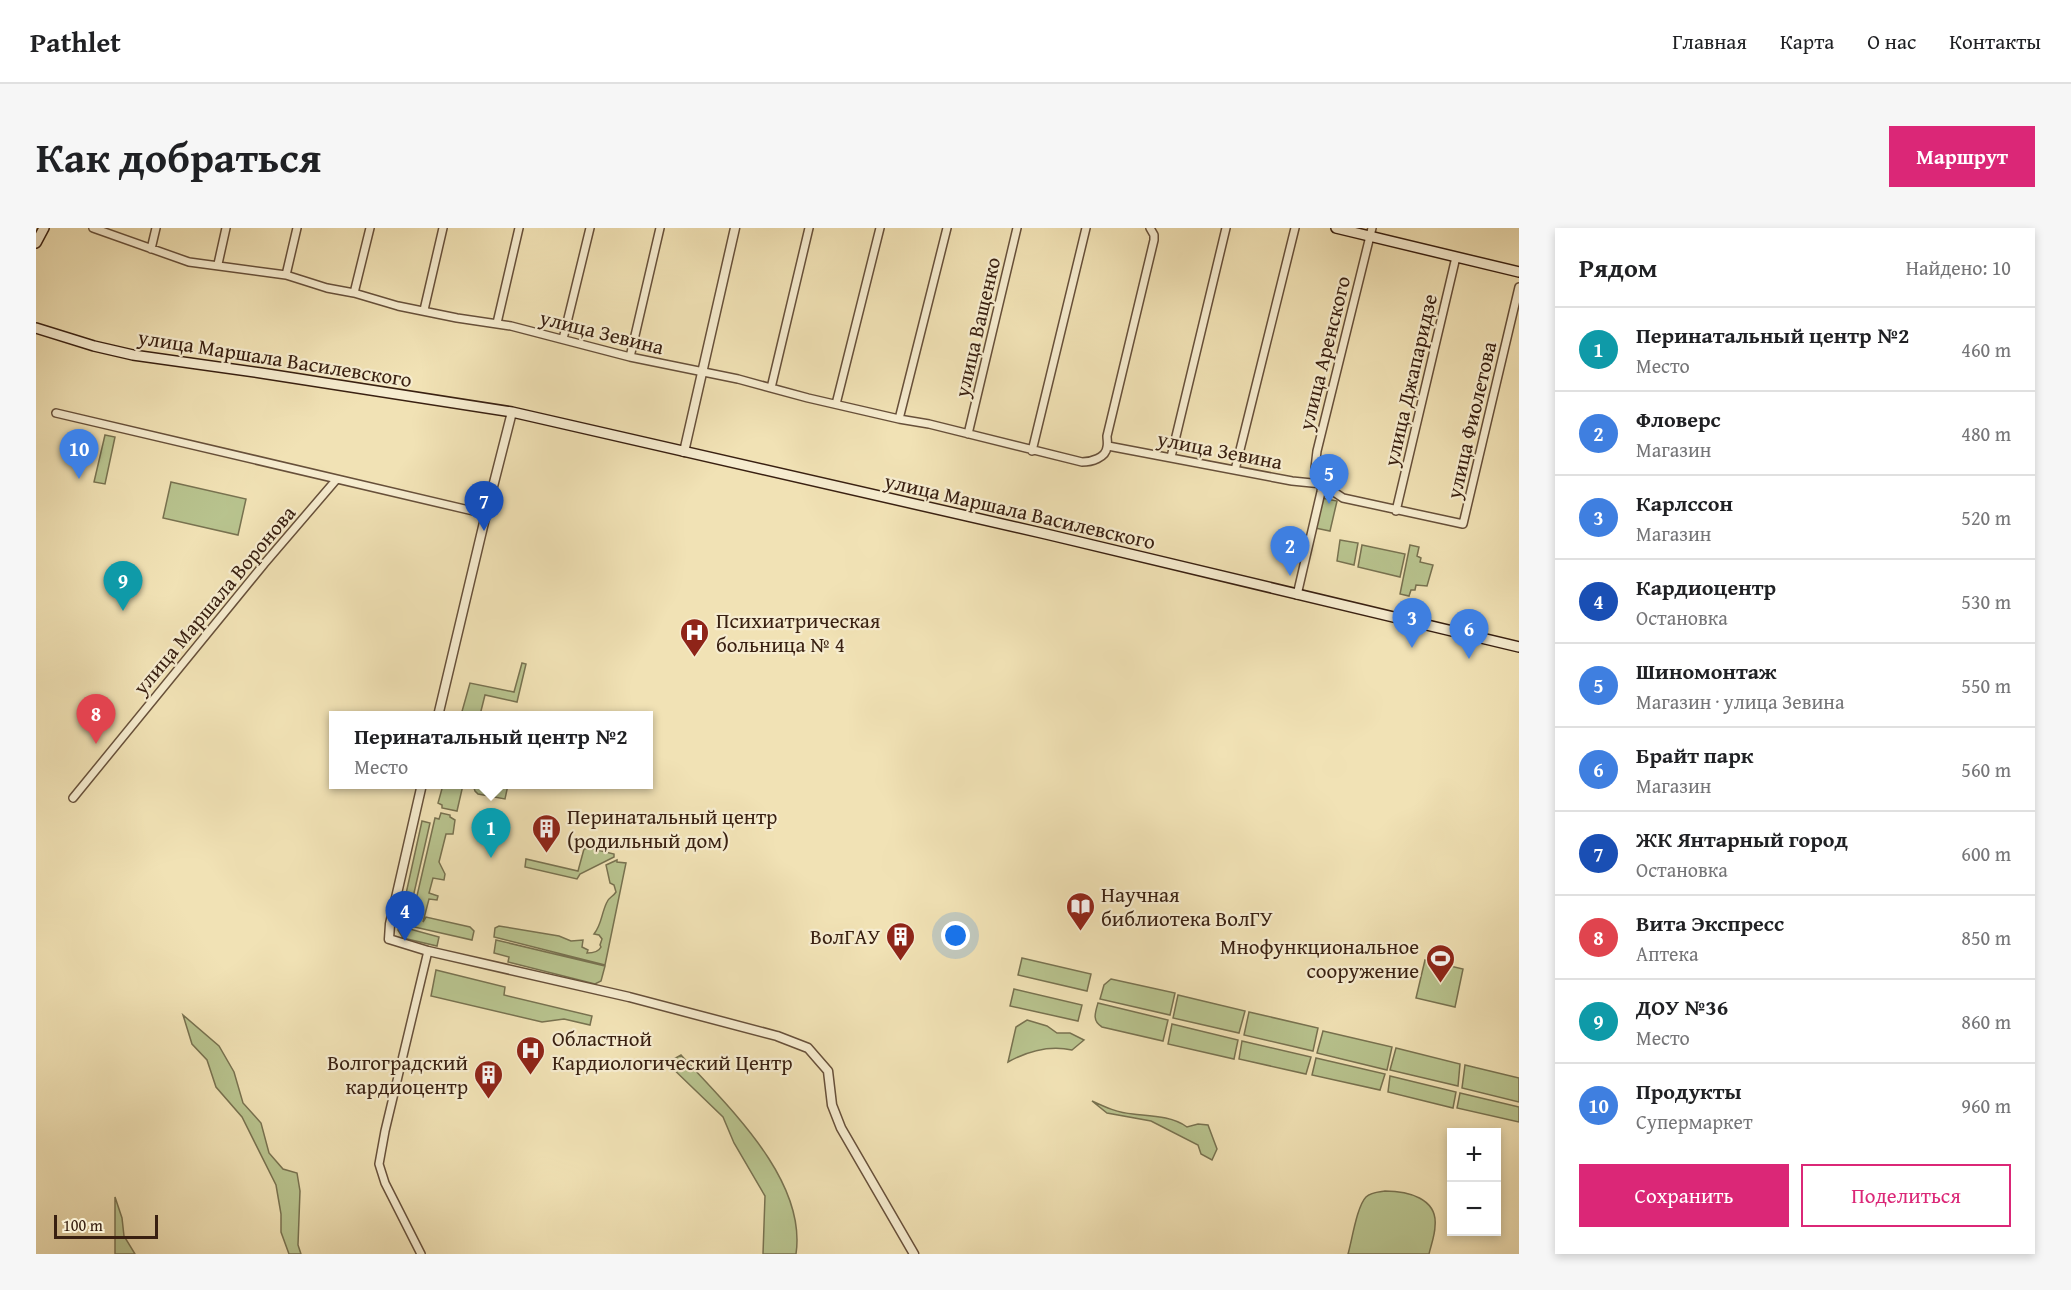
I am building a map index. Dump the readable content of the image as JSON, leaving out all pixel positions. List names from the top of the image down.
{
  "streets": {
    "main road": ["улица Маршала Василевского"],
    "street": [
      "улица Ващенко",
      "улица Зевина",
      "улица Аренского",
      "улица Джапаридзе",
      "улица Фиолетова",
      "улица Маршала Воронова"
    ]
  },
  "crossings": [
    ["улица Ващенко", "улица Зевина"],
    ["улица Зевина", "улица Аренского"],
    ["улица Зевина", "улица Джапаридзе"],
    ["улица Зевина", "улица Фиолетова"]
  ],
  "places": {
    "hospital": ["Психиатрическая больница № 4", "Областной Кардиологический Центр"],
    "building": ["Перинатальный центр (родильный дом)", "ВолГАУ", "Волгоградский кардиоцентр"],
    "library": ["Научная библиотека ВолГУ"],
    "sports": ["Мнофункциональное сооружение"]
  },
  "scale_bar": "100 m",
  "page": {
    "header": "Pathlet",
    "nav": [
      "Главная",
      "Карта",
      "О нас",
      "Контакты"
    ],
    "title": "Как добраться",
    "buttons": [
      "Маршрут",
      ["Сохранить", "Поделиться"]
    ],
    "heading": ["Рядом", "Найдено: 10"],
    "list": [
      {
        "mark": "1",
        "name": "Перинатальный центр №2",
        "note": "Место",
        "value": "460 m"
      },
      {
        "mark": "2",
        "name": "Фловерс",
        "note": "Магазин",
        "value": "480 m"
      },
      {
        "mark": "3",
        "name": "Карлссон",
        "note": "Магазин",
        "value": "520 m"
      },
      {
        "mark": "4",
        "name": "Кардиоцентр",
        "note": "Остановка",
        "value": "530 m"
      },
      {
        "mark": "5",
        "name": "Шиномонтаж",
        "note": "Магазин · улица Зевина",
        "value": "550 m"
      },
      {
        "mark": "6",
        "name": "Брайт парк",
        "note": "Магазин",
        "value": "560 m"
      },
      {
        "mark": "7",
        "name": "ЖК Янтарный город",
        "note": "Остановка",
        "value": "600 m"
      },
      {
        "mark": "8",
        "name": "Вита Экспресс",
        "note": "Аптека",
        "value": "850 m"
      },
      {
        "mark": "9",
        "name": "ДОУ №36",
        "note": "Место",
        "value": "860 m"
      },
      {
        "mark": "10",
        "name": "Продукты",
        "note": "Супермаркет",
        "value": "960 m"
      }
    ],
    "pins": [
      "10",
      "5",
      "7",
      "2",
      "9",
      "3",
      "6",
      "8",
      "1",
      "4"
    ],
    "popup": ["Перинатальный центр №2", "Место"],
    "map_buttons": ["+", "−"],
    "scale": "100 m"
  }
}
